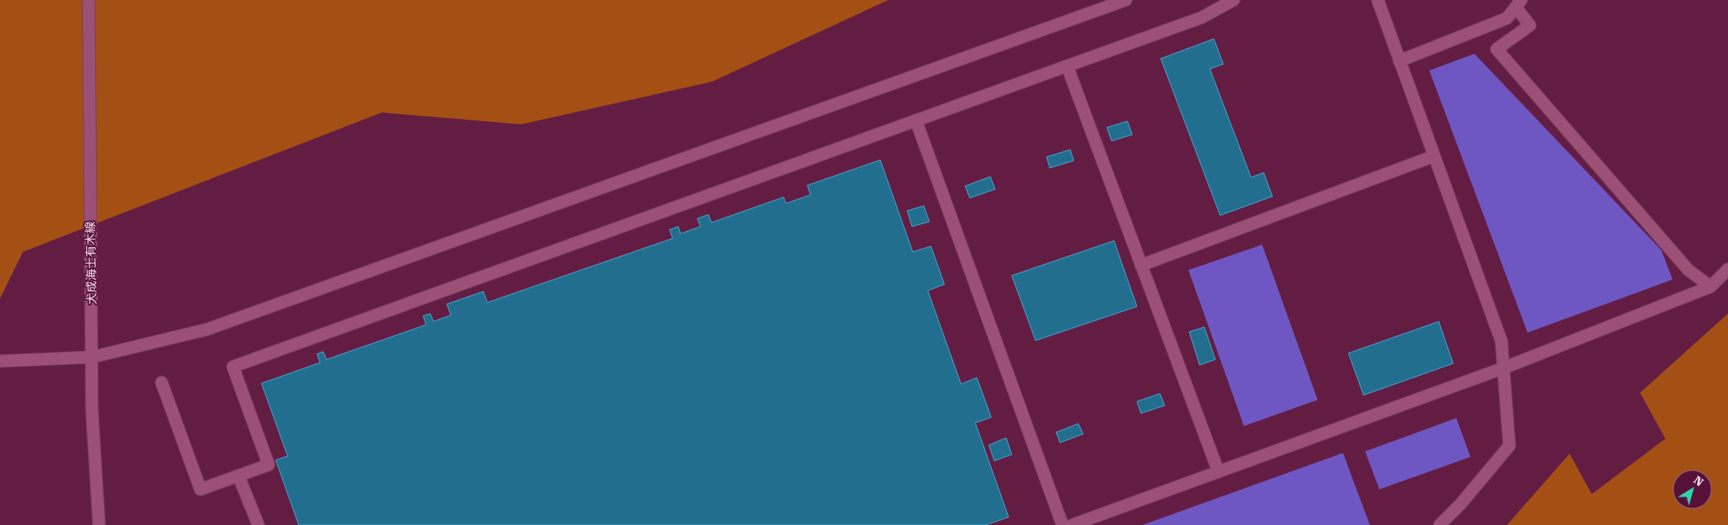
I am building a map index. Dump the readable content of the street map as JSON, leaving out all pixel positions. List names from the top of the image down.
{
  "streets": {
    "street": ["犬成海士有木線"]
  },
  "north": "top right"
}
